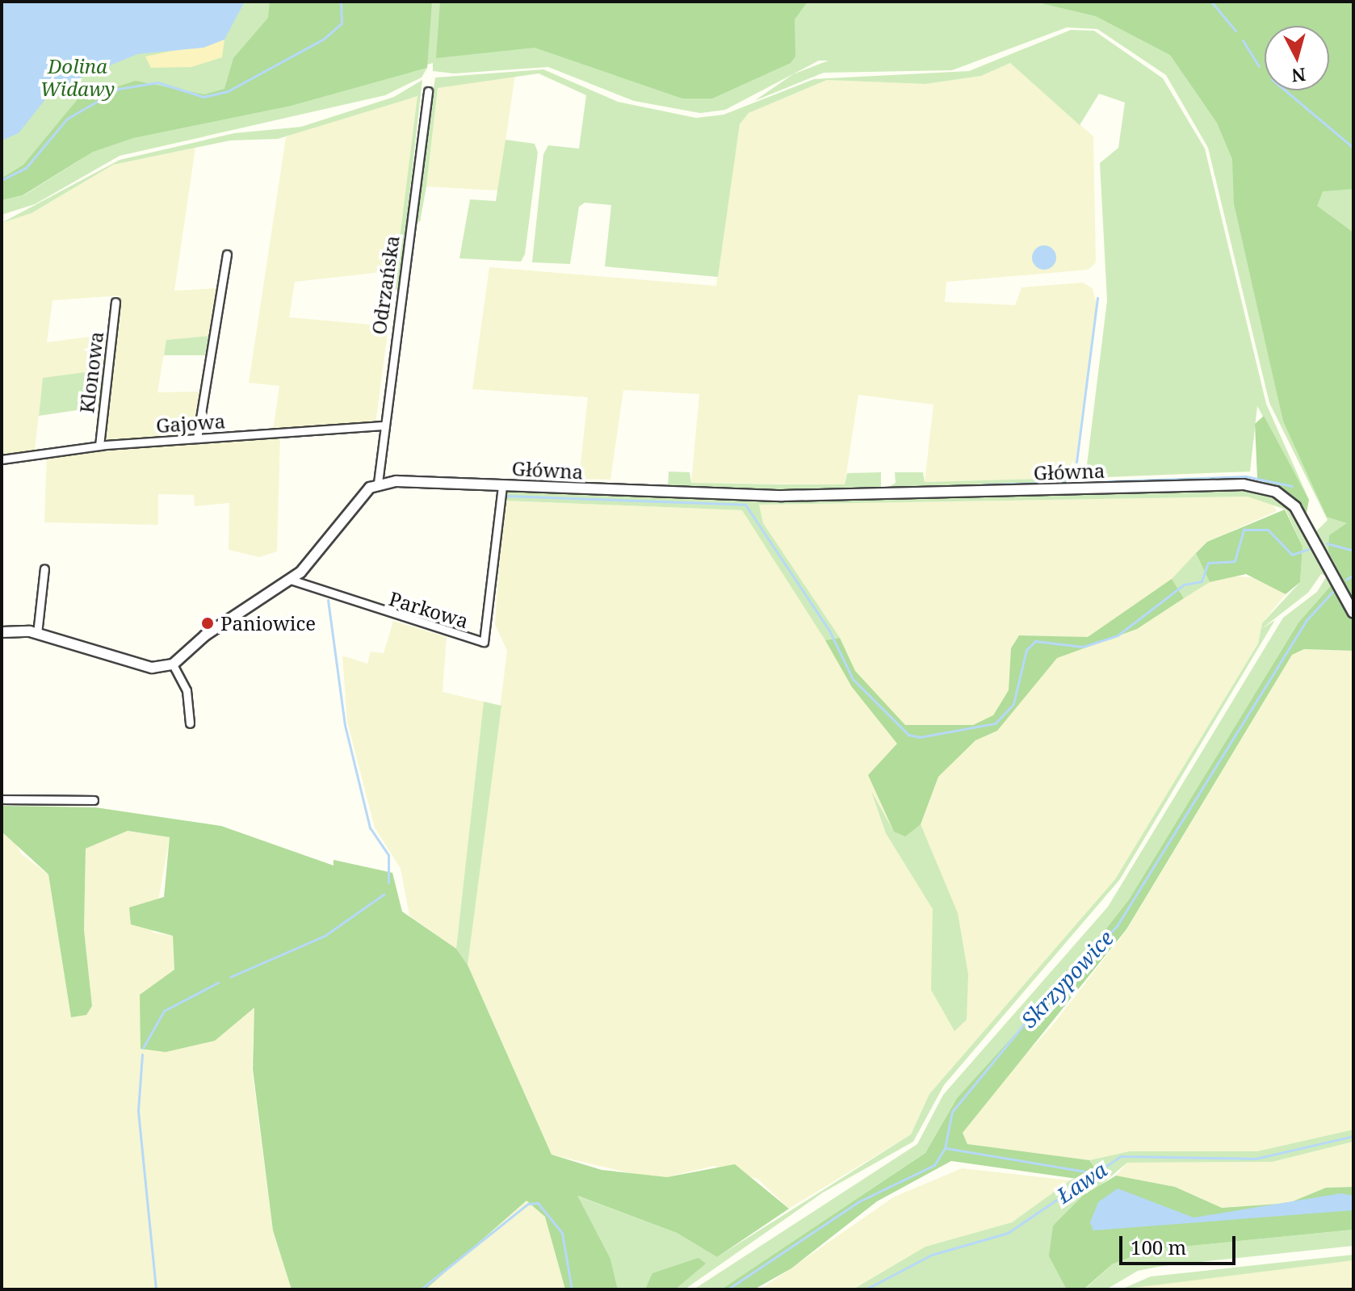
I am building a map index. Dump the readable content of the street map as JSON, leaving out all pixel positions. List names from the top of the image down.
{
  "streets": {
    "street": [
      "Odrzańska",
      "Klonowa",
      "Gajowa",
      "Główna",
      "Parkowa"
    ]
  },
  "crossings": [
    ["Odrzańska", "Gajowa"],
    ["Odrzańska", "Główna"],
    ["Klonowa", "Gajowa"],
    ["Główna", "Parkowa"]
  ],
  "water": ["Skrzypowice", "Ława"],
  "parks": ["Dolina Widawy"],
  "places": ["Paniowice"],
  "scale_bar": "100 m",
  "north": "bottom"
}
